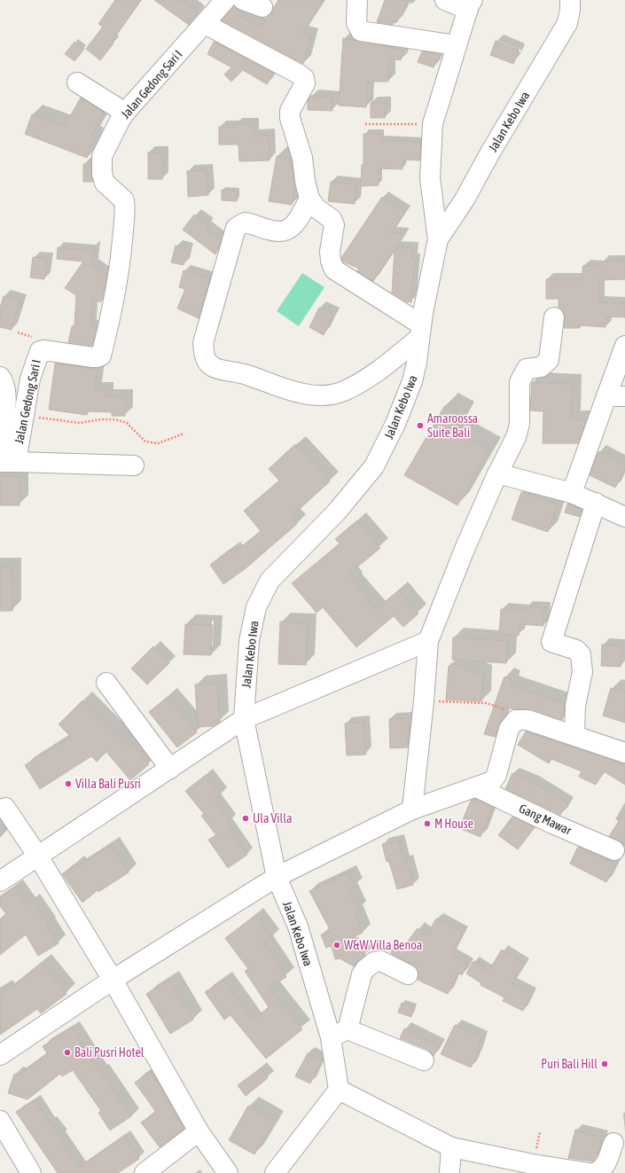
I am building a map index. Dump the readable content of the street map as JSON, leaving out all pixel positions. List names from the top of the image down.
{
  "streets": {
    "street": ["Jalan Gedong Sari I", "Jalan Kebo Iwa", "Gang Mawar"]
  },
  "places": [
    "Amaroossa Suite Bali",
    "Villa Bali Pusri",
    "Ula Villa",
    "M House",
    "W&W Villa Benoa",
    "Bali Pusri Hotel",
    "Puri Bali Hill"
  ]
}
